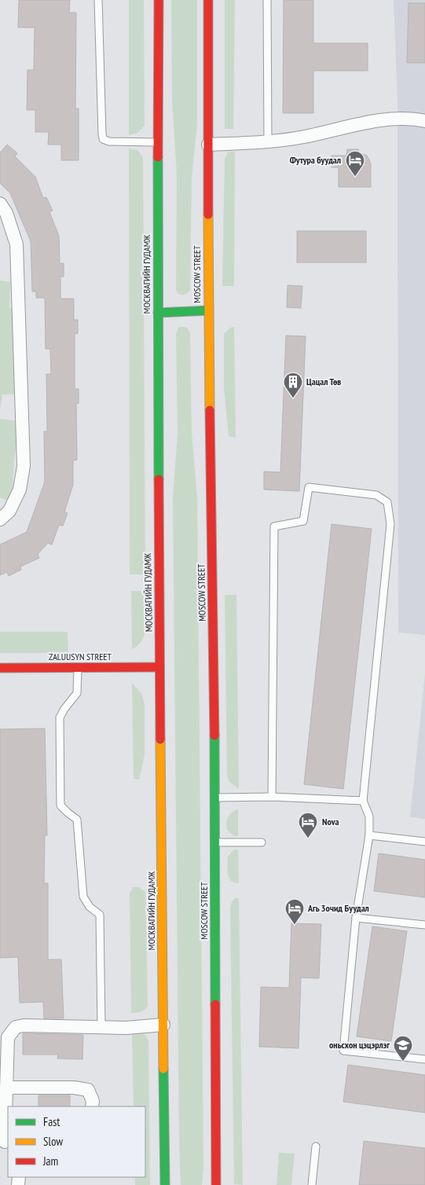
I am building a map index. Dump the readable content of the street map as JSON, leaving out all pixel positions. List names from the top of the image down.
{
  "streets": {
    "main road": ["МОСКВАГИЙН ГУДАМЖ", "MOSCOW STREET", "ZALUUSYN STREET"]
  },
  "crossings": [
    ["МОСКВАГИЙН ГУДАМЖ", "ZALUUSYN STREET"]
  ],
  "places": {
    "hotel": ["Футура буудал", "Nova", "Агь 3очид Буудал"],
    "building": ["Цацал Төв"],
    "school or university": ["оньсхон цэцэрлэг"]
  },
  "legend": ["Fast", "Slow", "Jam"]
}
